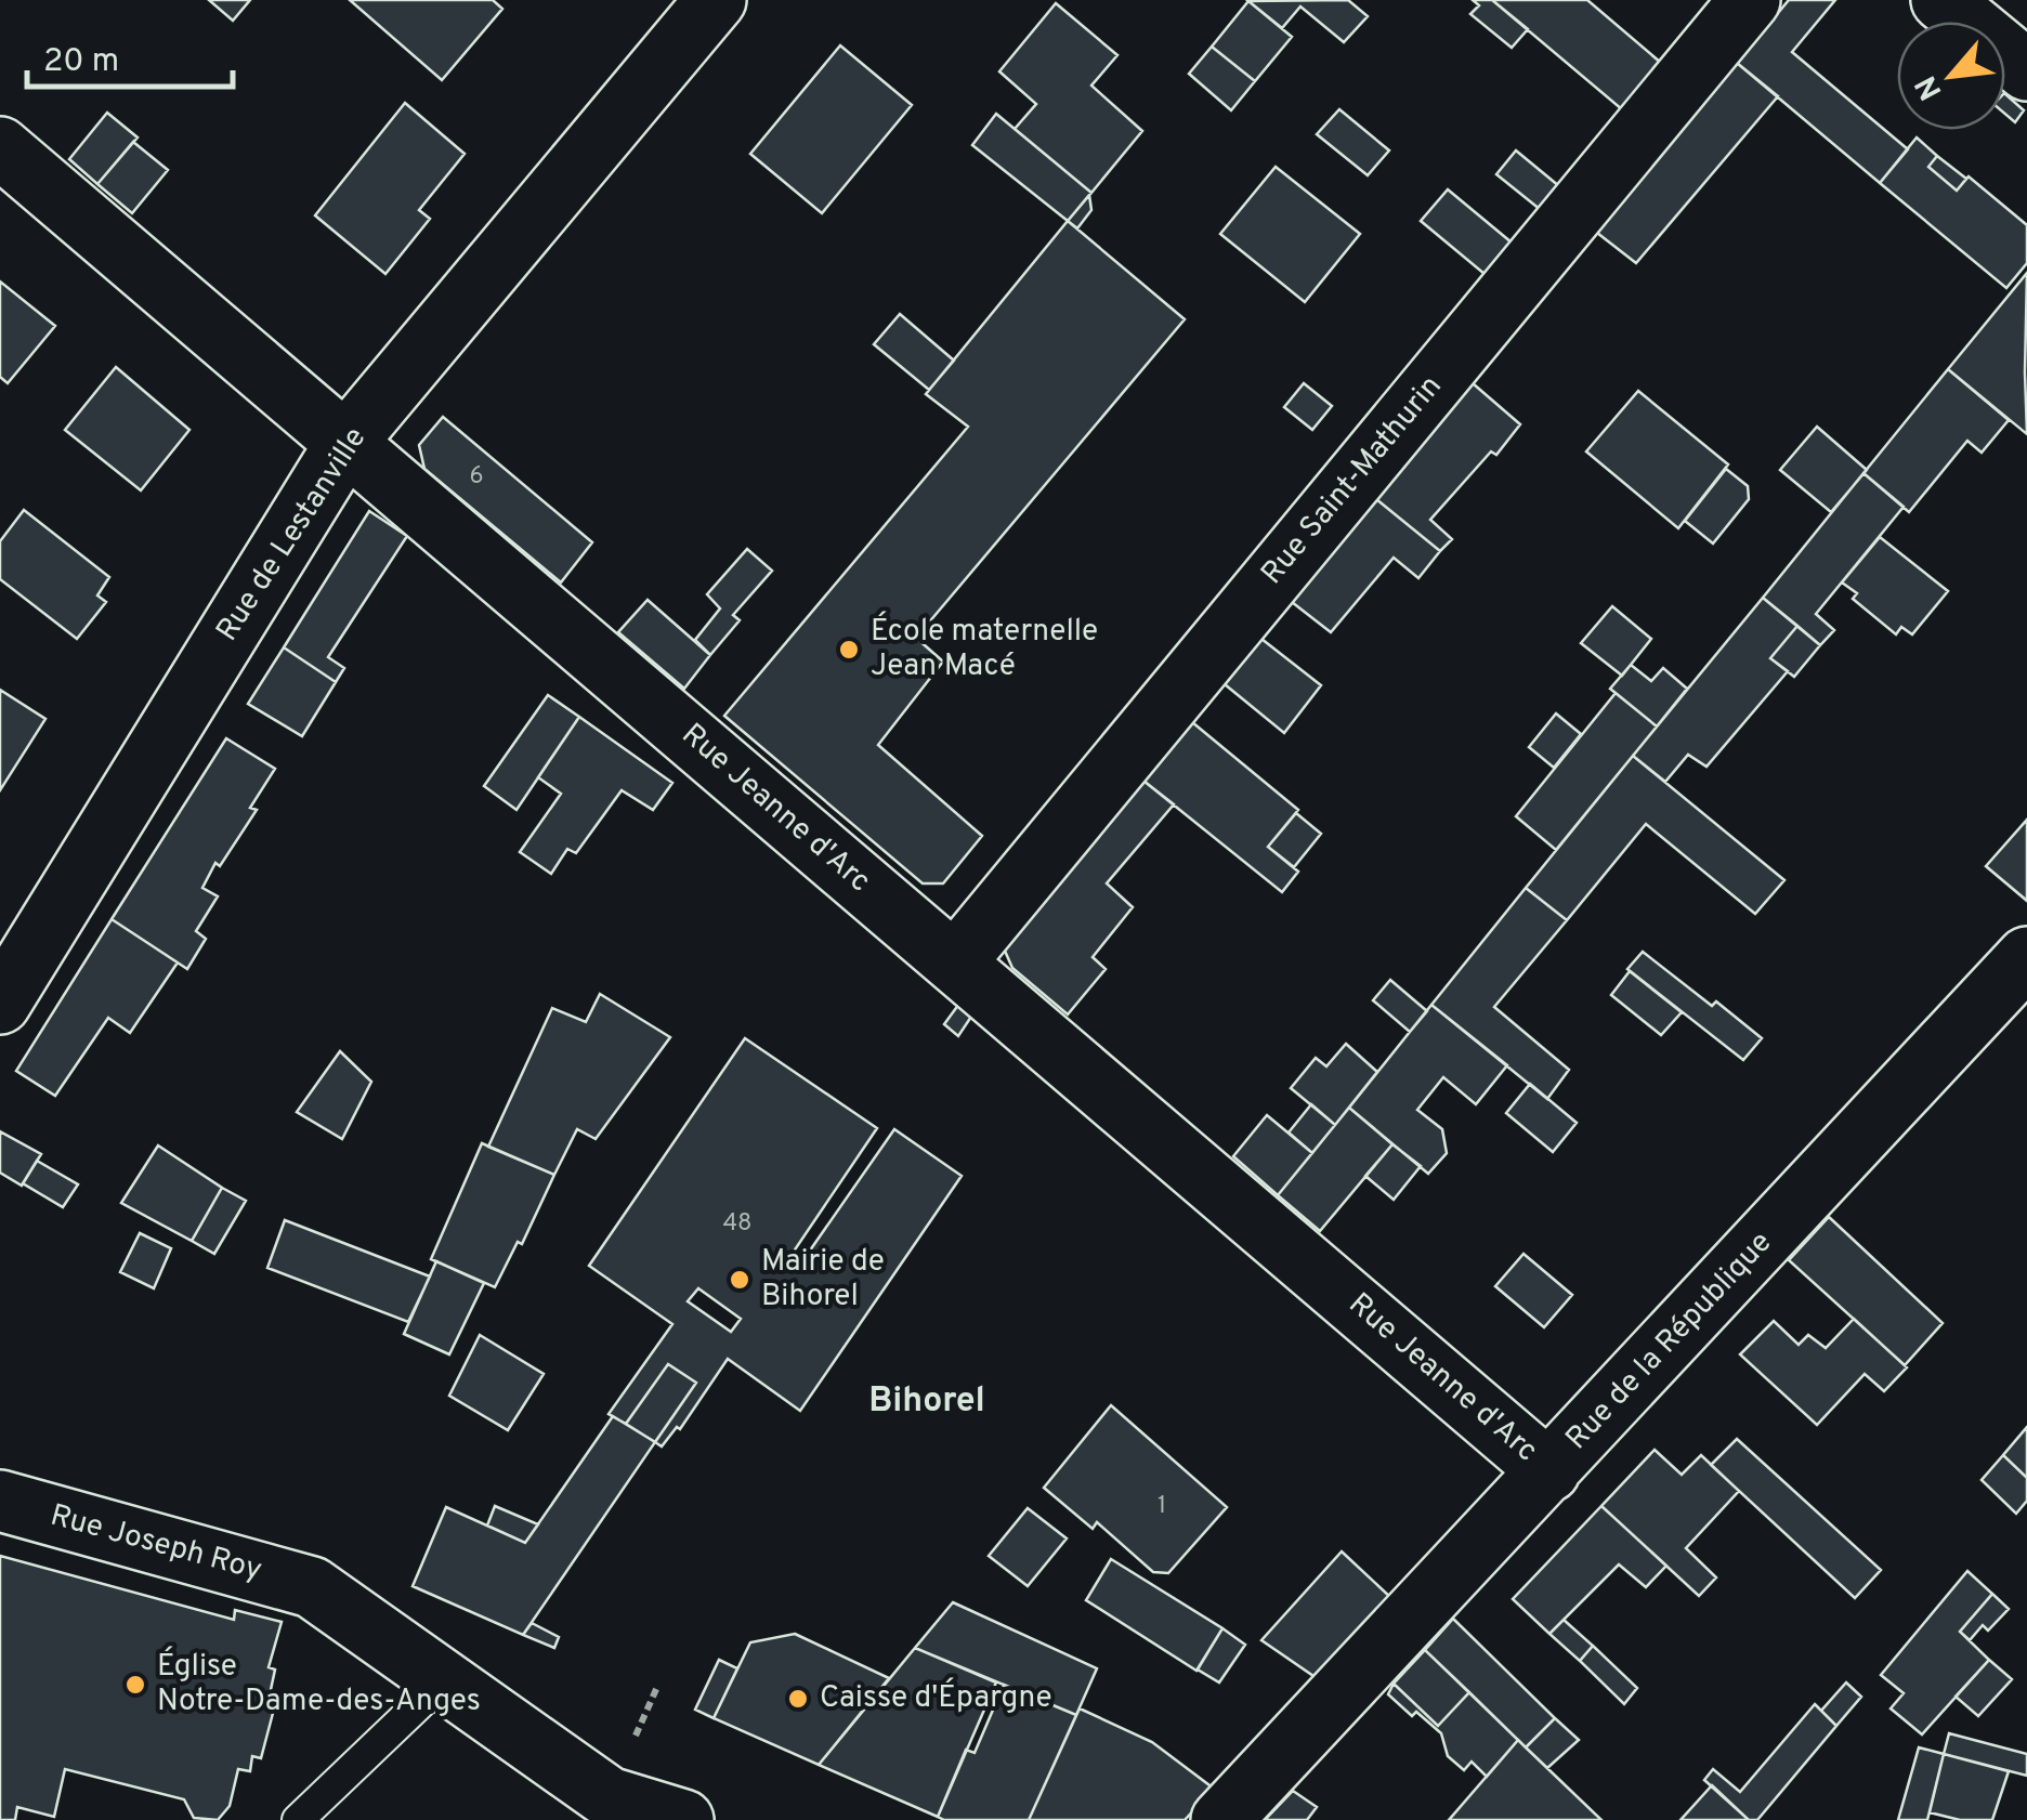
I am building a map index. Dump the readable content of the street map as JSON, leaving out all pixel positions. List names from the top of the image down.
{
  "streets": {
    "street": [
      "Rue Saint-Mathurin",
      "Rue de Lestanville",
      "Rue Jeanne d'Arc",
      "Rue de la République",
      "Rue Joseph Roy"
    ]
  },
  "crossings": [
    ["Rue Saint-Mathurin", "Rue Jeanne d'Arc"],
    ["Rue de Lestanville", "Rue Jeanne d'Arc"],
    ["Rue Jeanne d'Arc", "Rue de la République"]
  ],
  "districts": ["Bihorel"],
  "places": [
    "École maternelle Jean Macé",
    "Mairie de Bihorel",
    "Église Notre-Dame-des-Anges",
    "Caisse d'Épargne"
  ],
  "house_numbers": ["6", "48", "1"],
  "scale_bar": "20 m",
  "north": "bottom left"
}
